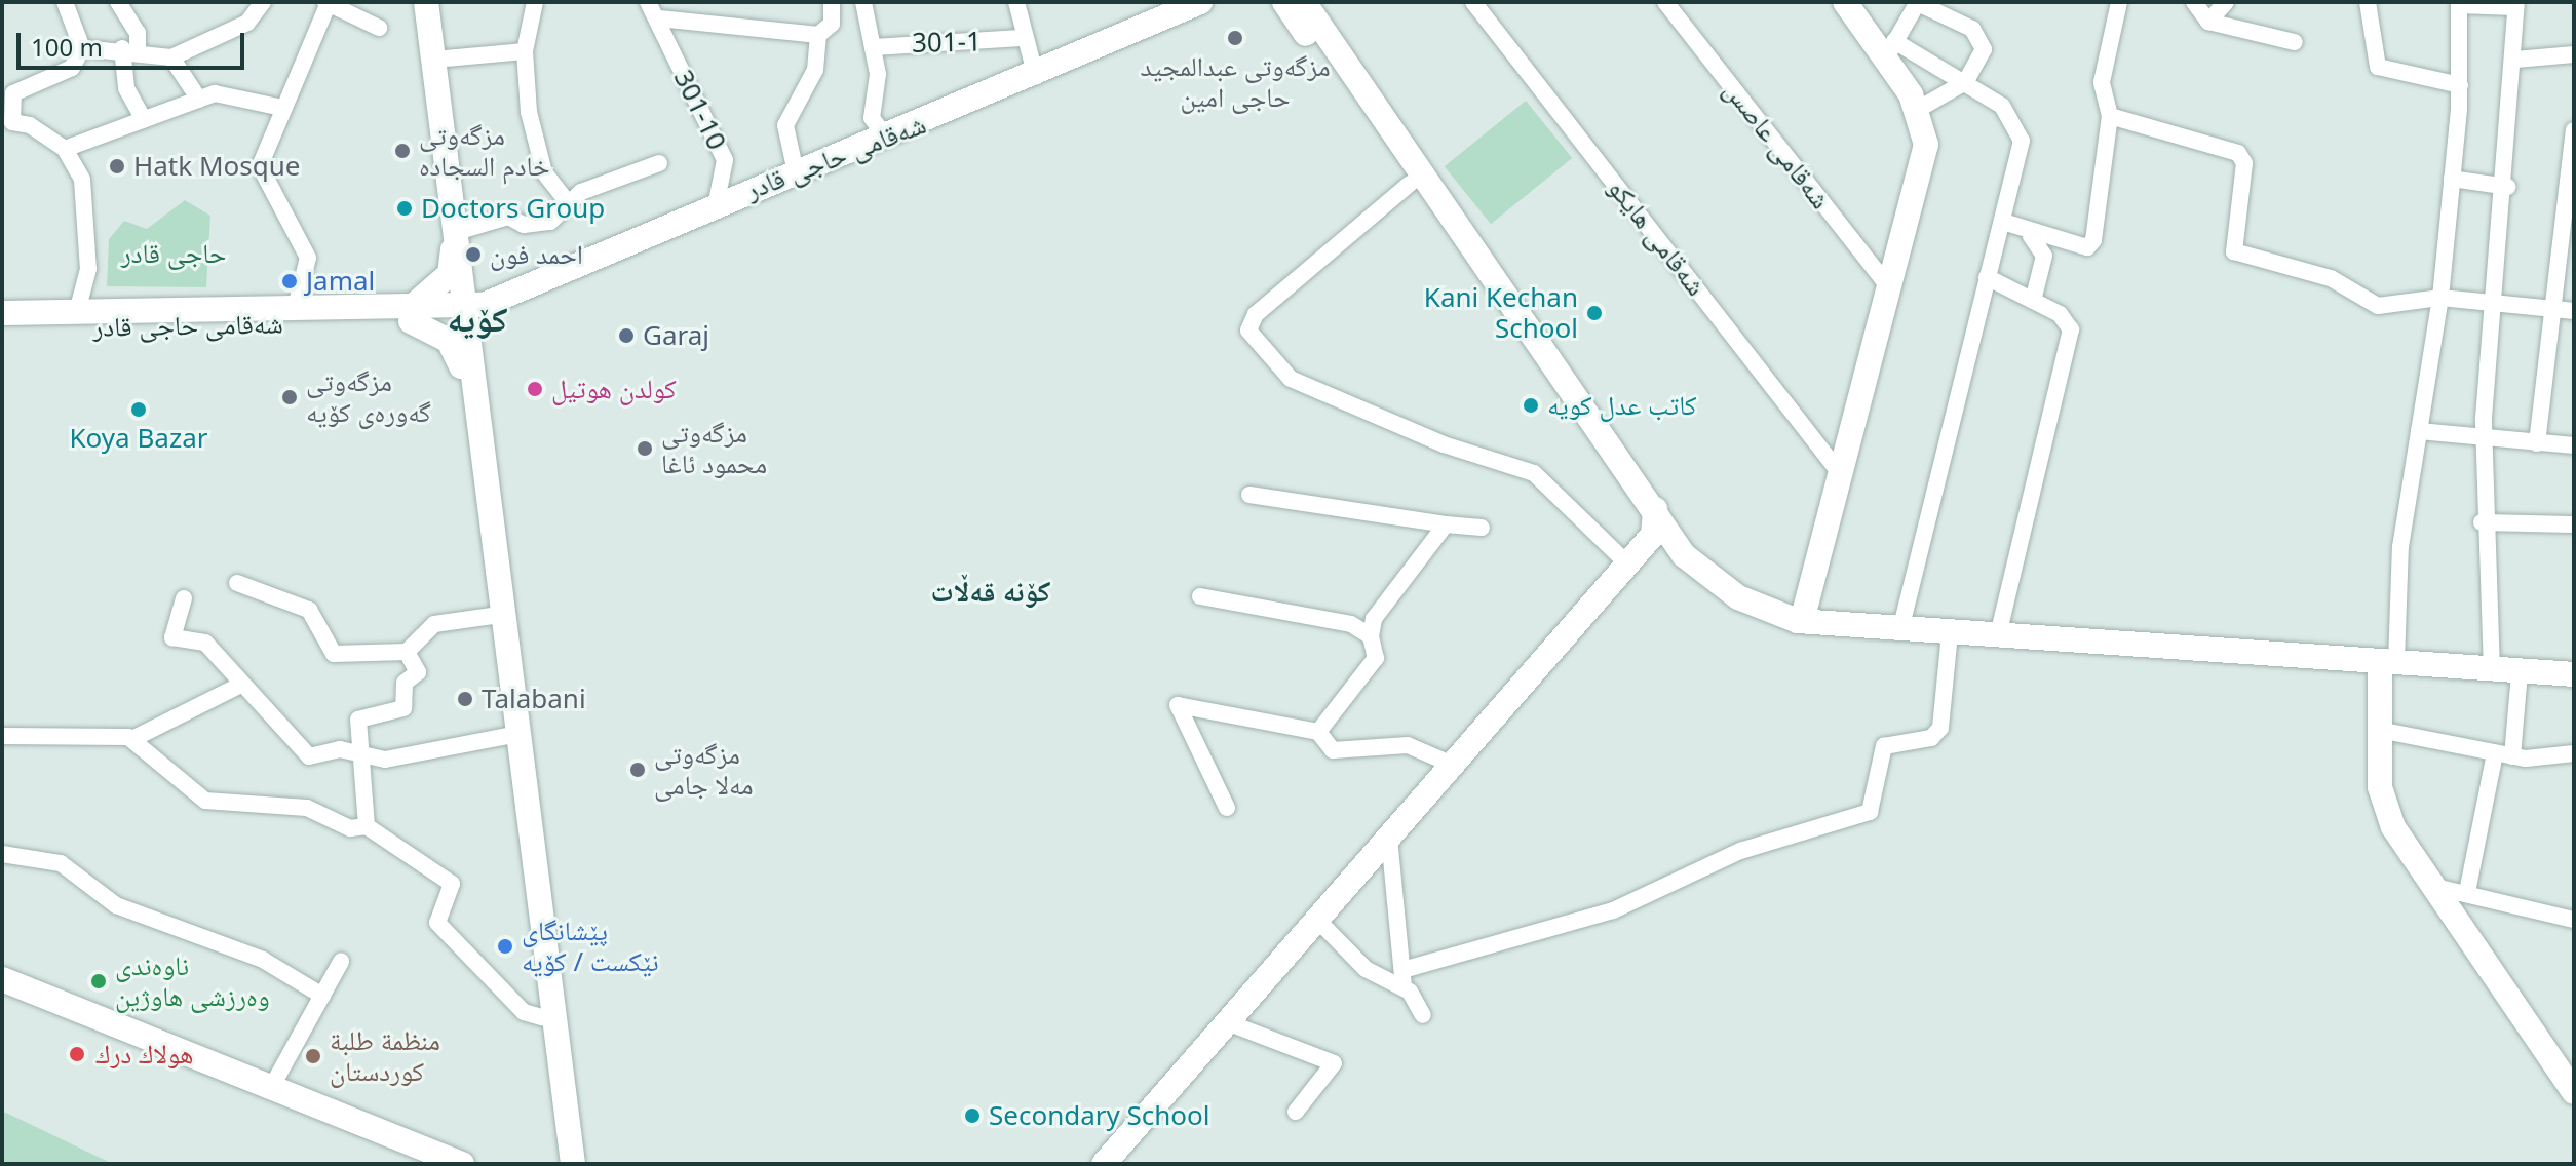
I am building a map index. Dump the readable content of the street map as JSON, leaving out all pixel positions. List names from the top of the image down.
{
  "streets": {
    "street": [
      "301-1",
      "301-10",
      "شه‌قامی عاصس",
      "شەقامی حاجی قادر",
      "شه‌قامی هایكو"
    ]
  },
  "crossings": [
    ["301-10", "شەقامی حاجی قادر"]
  ],
  "districts": ["کۆیە", "کۆنە قەڵات"],
  "parks": ["حاجی قادر"],
  "places": [
    "مزگه‌وتی عبدالمجید حاجی امین",
    "مزگه‌وتی خادم السجاده",
    "Hatk Mosque",
    "Doctors Group",
    "احمد فون",
    "Jamal",
    "Kani Kechan School",
    "Garaj",
    "كولدن هوتيل",
    "مزگه‌وتی گه‌وره‌ی كۆیه",
    "كاتب عدل كويه",
    "Koya Bazar",
    "مزگه‌وتی محمود ئاغا",
    "Talabani",
    "مزگه‌وتی مه‌لا جامی",
    "پێشانگای نێکست / کۆیە",
    "ناوەندی وەرزشی هاوژین",
    "هولاك درك",
    "منظمة طلبة كوردستان",
    "Secondary School"
  ],
  "scale_bar": "100 m"
}
